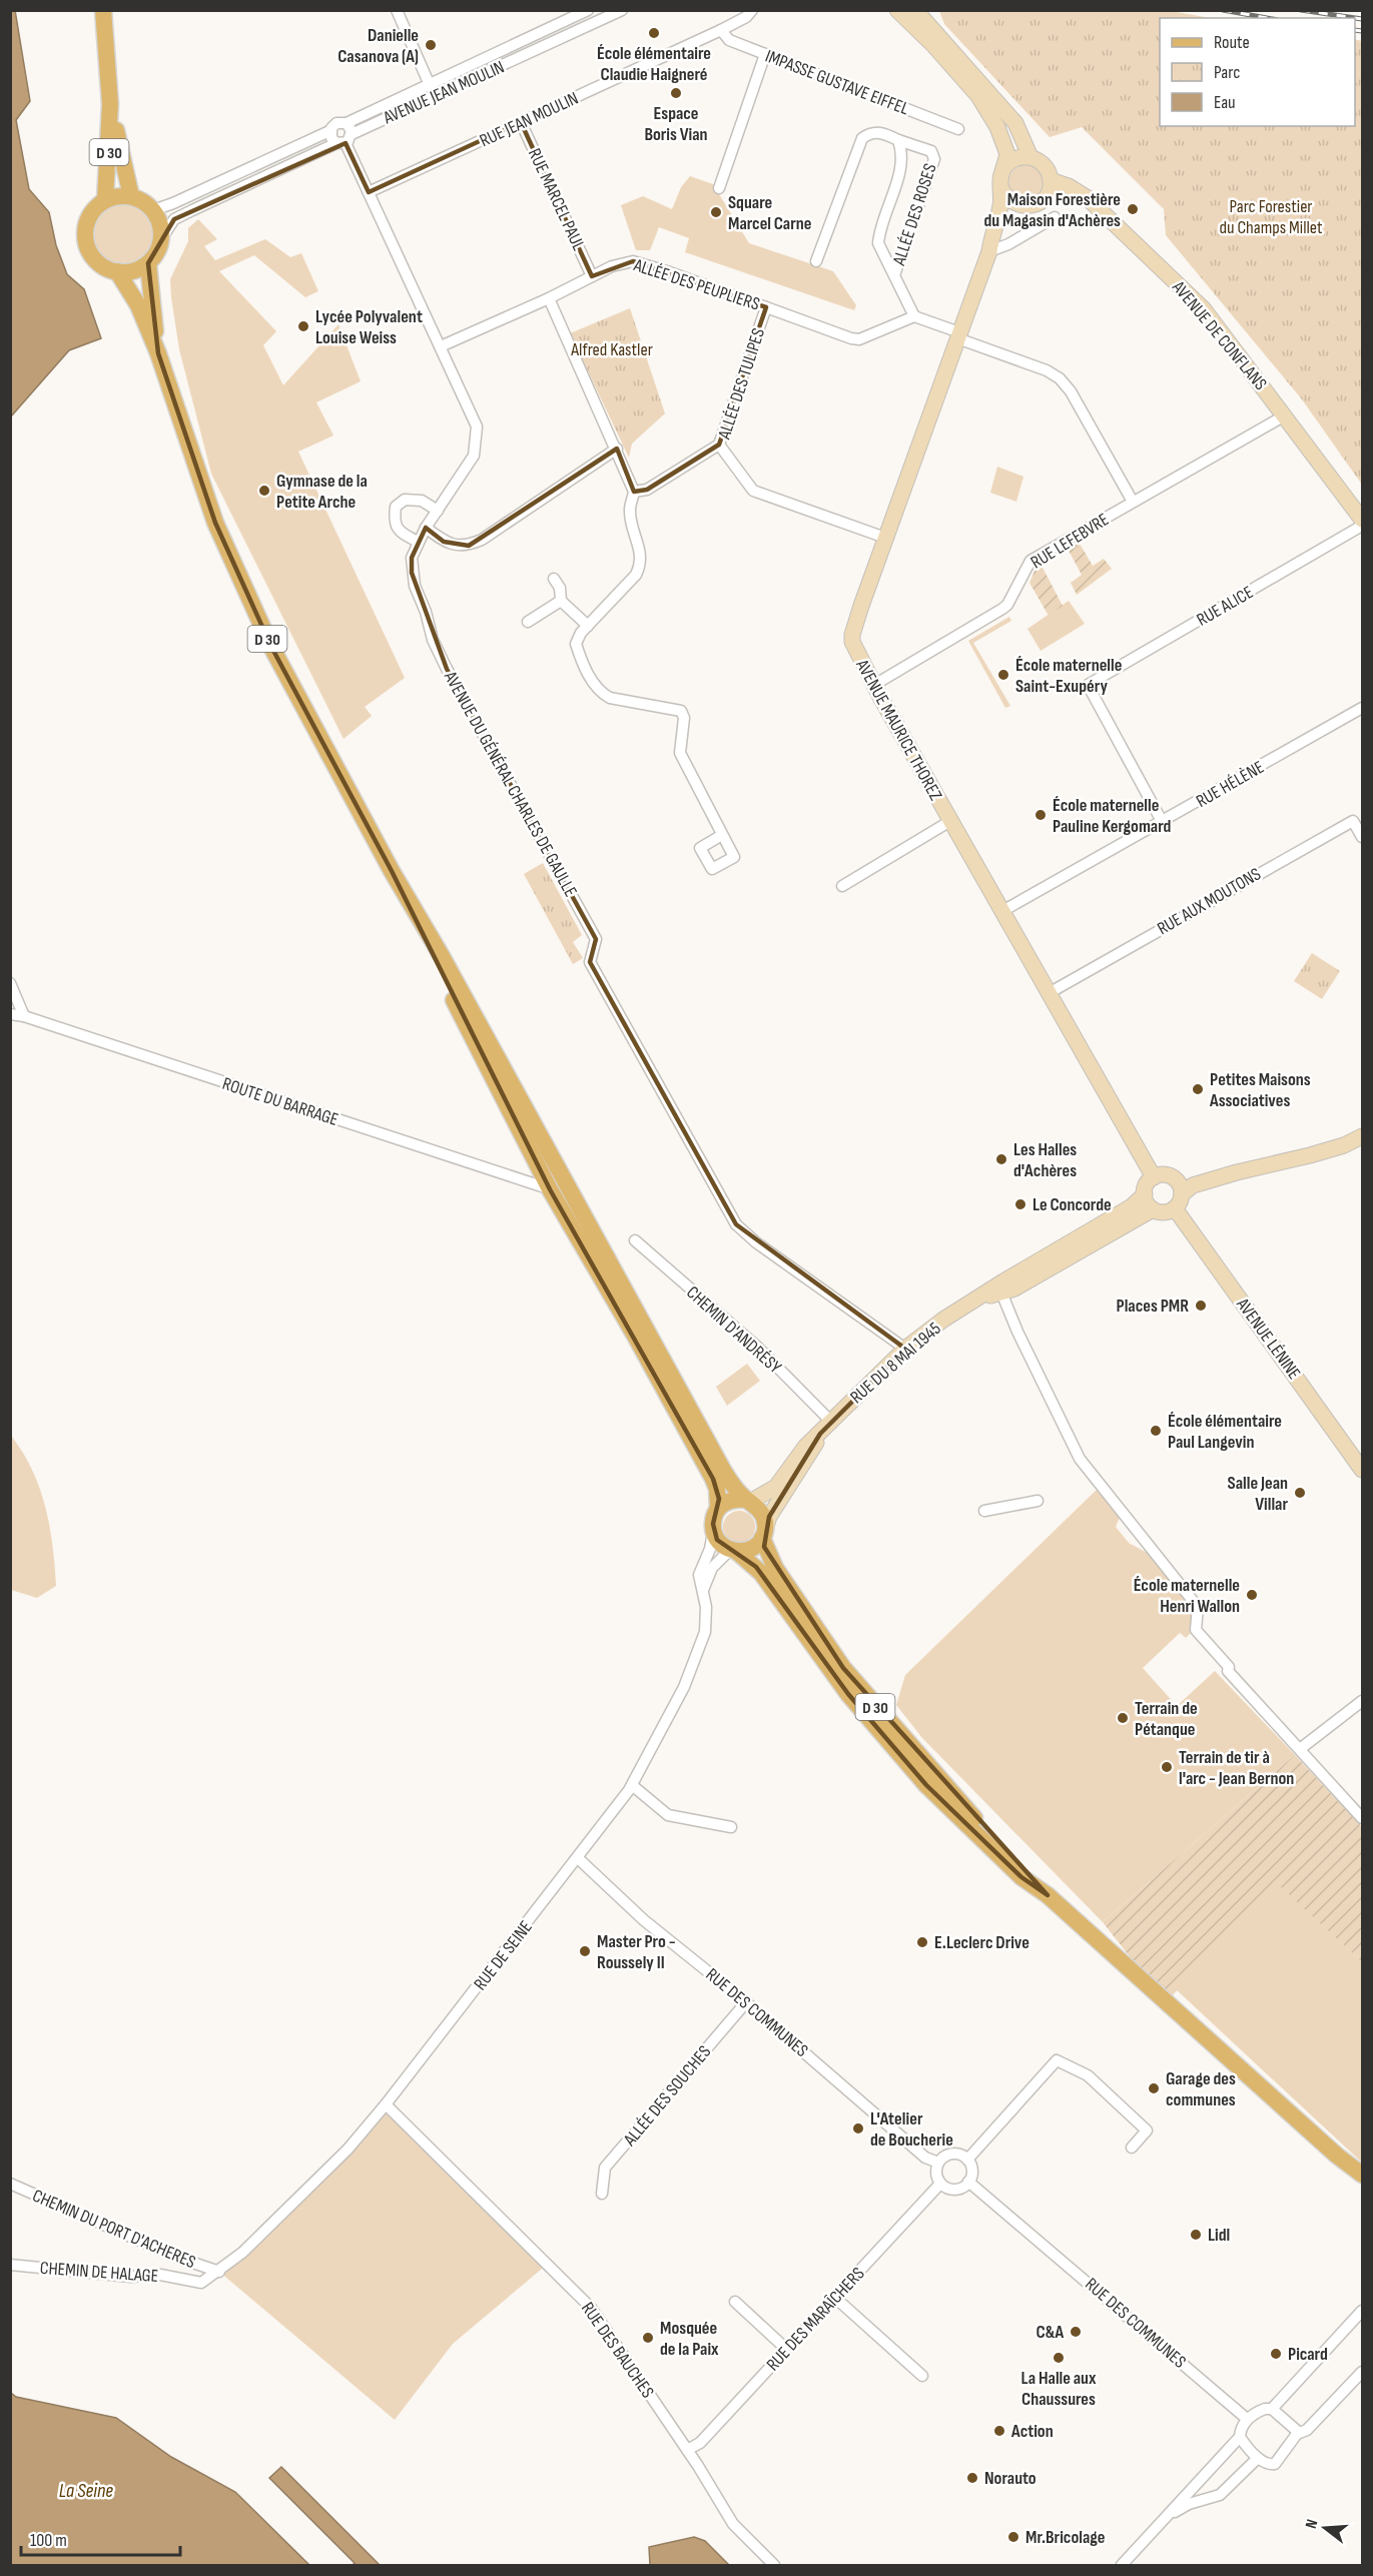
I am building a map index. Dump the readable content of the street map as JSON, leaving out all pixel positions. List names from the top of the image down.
{
  "streets": {
    "main road": ["D 30"],
    "street": [
      "IMPASSE GUSTAVE EIFFEL",
      "AVENUE JEAN MOULIN",
      "RUE JEAN MOULIN",
      "RUE MARCEL PAUL",
      "ALLÉE DES ROSES",
      "ALLÉE DES PEUPLIERS",
      "AVENUE DE CONFLANS",
      "ALLÉE DES TULIPES",
      "RUE LEFEBVRE",
      "RUE ALICE",
      "AVENUE MAURICE THOREZ",
      "AVENUE DU GÉNÉRAL CHARLES DE GAULLE",
      "RUE HÉLÈNE",
      "RUE AUX MOUTONS",
      "ROUTE DU BARRAGE",
      "CHEMIN D'ANDRÉSY",
      "AVENUE LÉNINE",
      "RUE DU 8 MAI 1945",
      "RUE DE SEINE",
      "RUE DES COMMUNES",
      "ALLÉE DES SOUCHES",
      "CHEMIN DU PORT D'ACHERES",
      "CHEMIN DE HALAGE",
      "RUE DES MARAÎCHERS",
      "RUE DES BAUCHES"
    ]
  },
  "crossings": [
    ["IMPASSE GUSTAVE EIFFEL", "RUE JEAN MOULIN"],
    ["AVENUE JEAN MOULIN", "AVENUE DU GÉNÉRAL CHARLES DE GAULLE"],
    ["RUE JEAN MOULIN", "RUE MARCEL PAUL"],
    ["RUE JEAN MOULIN", "AVENUE DU GÉNÉRAL CHARLES DE GAULLE"],
    ["D 30", "ROUTE DU BARRAGE"],
    ["D 30", "RUE DU 8 MAI 1945"],
    ["D 30", "RUE DE SEINE"],
    ["RUE MARCEL PAUL", "ALLÉE DES PEUPLIERS"],
    ["ALLÉE DES ROSES", "ALLÉE DES PEUPLIERS"],
    ["ALLÉE DES PEUPLIERS", "ALLÉE DES TULIPES"],
    ["ALLÉE DES PEUPLIERS", "AVENUE DU GÉNÉRAL CHARLES DE GAULLE"],
    ["AVENUE DE CONFLANS", "RUE LEFEBVRE"],
    ["AVENUE DE CONFLANS", "AVENUE MAURICE THOREZ"],
    ["ALLÉE DES TULIPES", "AVENUE MAURICE THOREZ"],
    ["RUE LEFEBVRE", "AVENUE MAURICE THOREZ"],
    ["RUE ALICE", "RUE HÉLÈNE"],
    ["AVENUE MAURICE THOREZ", "RUE HÉLÈNE"],
    ["AVENUE MAURICE THOREZ", "RUE AUX MOUTONS"],
    ["AVENUE MAURICE THOREZ", "AVENUE LÉNINE"],
    ["AVENUE MAURICE THOREZ", "RUE DU 8 MAI 1945"],
    ["AVENUE DU GÉNÉRAL CHARLES DE GAULLE", "RUE DU 8 MAI 1945"],
    ["CHEMIN D'ANDRÉSY", "RUE DU 8 MAI 1945"],
    ["AVENUE LÉNINE", "RUE DU 8 MAI 1945"],
    ["RUE DU 8 MAI 1945", "RUE DE SEINE"],
    ["RUE DE SEINE", "RUE DES COMMUNES"],
    ["RUE DE SEINE", "CHEMIN DU PORT D'ACHERES"],
    ["RUE DE SEINE", "CHEMIN DE HALAGE"],
    ["RUE DE SEINE", "RUE DES BAUCHES"],
    ["RUE DES COMMUNES", "ALLÉE DES SOUCHES"],
    ["RUE DES COMMUNES", "RUE DES MARAÎCHERS"],
    ["CHEMIN DU PORT D'ACHERES", "CHEMIN DE HALAGE"],
    ["RUE DES MARAÎCHERS", "RUE DES BAUCHES"]
  ],
  "water": ["La Seine"],
  "parks": ["Parc Forestier du Champs Millet", "Alfred Kastler"],
  "places": [
    "École élémentaire Claudie Haigneré",
    "Danielle Casanova (A)",
    "Espace Boris Vian",
    "Maison Forestière du Magasin d'Achères",
    "Square Marcel Carne",
    "Lycée Polyvalent Louise Weiss",
    "Gymnase de la Petite Arche",
    "École maternelle Saint-Exupéry",
    "École maternelle Pauline Kergomard",
    "Petites Maisons Associatives",
    "Les Halles d'Achères",
    "Le Concorde",
    "Places PMR",
    "École élémentaire Paul Langevin",
    "Salle Jean Villar",
    "École maternelle Henri Wallon",
    "Terrain de Pétanque",
    "Terrain de tir à l'arc - Jean Bernon",
    "E.Leclerc Drive",
    "Master Pro - Roussely II",
    "Garage des communes",
    "L'Atelier de Boucherie",
    "Lidl",
    "C&A",
    "Mosquée de la Paix",
    "Picard",
    "La Halle aux Chaussures",
    "Action",
    "Norauto",
    "Mr.Bricolage"
  ],
  "legend": ["Route", "Parc", "Eau"],
  "scale_bar": "100 m",
  "north": "left"
}
